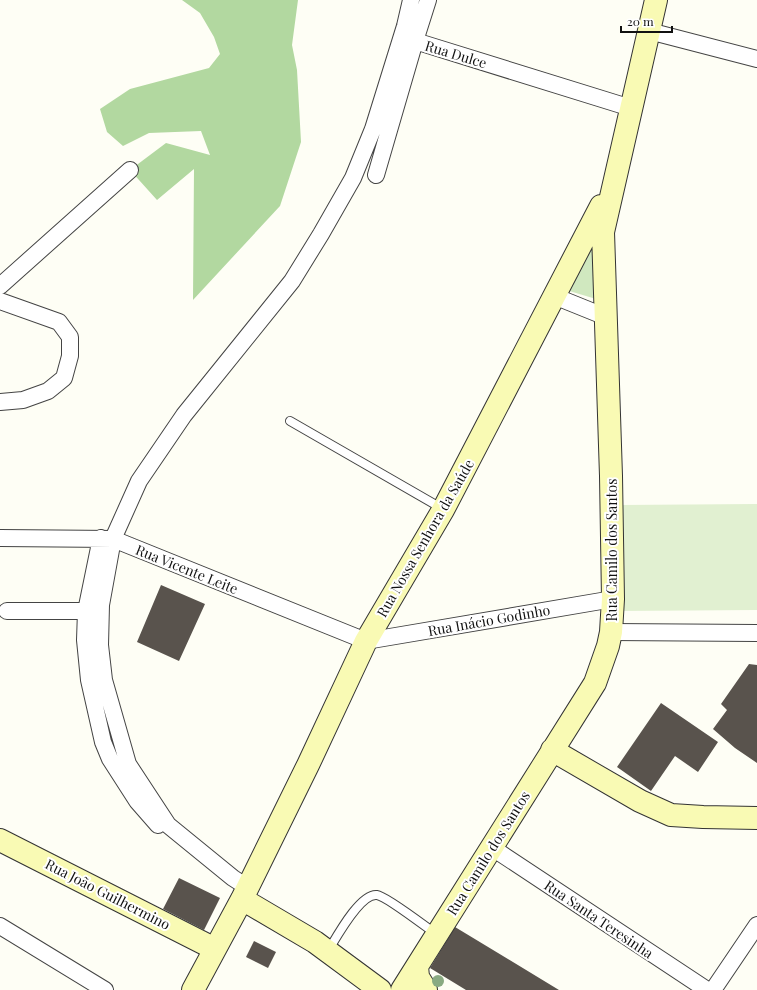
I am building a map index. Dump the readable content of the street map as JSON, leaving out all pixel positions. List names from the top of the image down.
{
  "streets": {
    "street": [
      "Rua Dulce",
      "Rua Nossa Senhora da Saúde",
      "Rua Camilo dos Santos",
      "Rua Vicente Leite",
      "Rua Inácio Godinho",
      "Rua João Guilhermino",
      "Rua Santa Teresinha"
    ]
  },
  "crossings": [
    ["Rua Dulce", "Rua Camilo dos Santos"],
    ["Rua Nossa Senhora da Saúde", "Rua Camilo dos Santos"],
    ["Rua Nossa Senhora da Saúde", "Rua Vicente Leite"],
    ["Rua Nossa Senhora da Saúde", "Rua Inácio Godinho"],
    ["Rua Nossa Senhora da Saúde", "Rua João Guilhermino"],
    ["Rua Camilo dos Santos", "Rua Inácio Godinho"],
    ["Rua Camilo dos Santos", "Rua Santa Teresinha"],
    ["Rua Vicente Leite", "Rua Inácio Godinho"]
  ],
  "scale_bar": "20 m"
}
